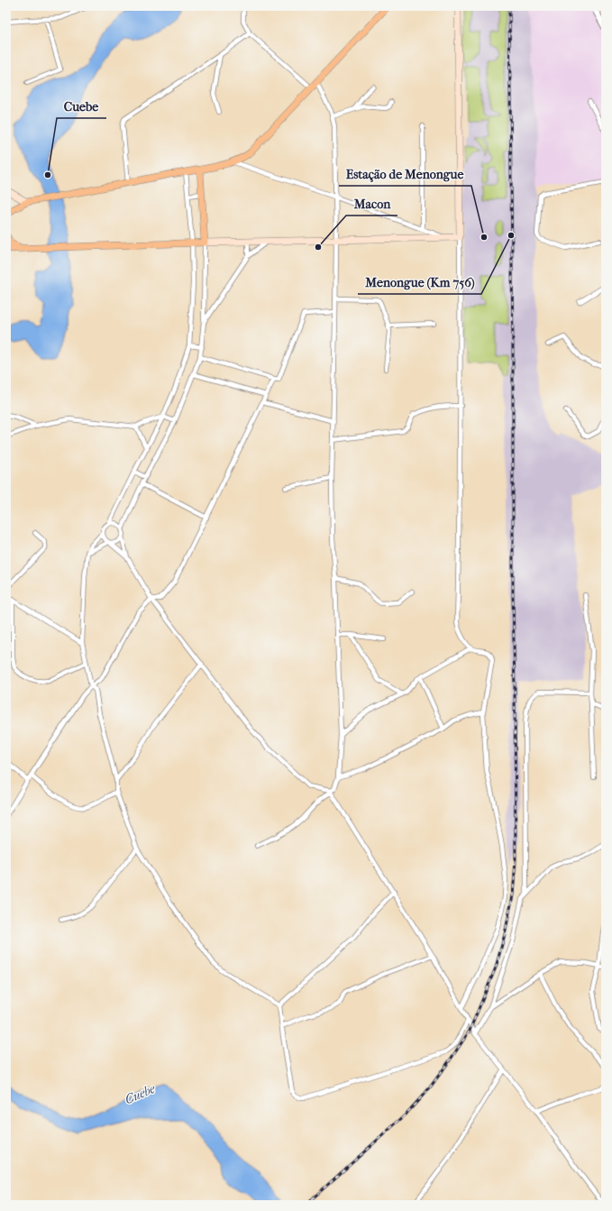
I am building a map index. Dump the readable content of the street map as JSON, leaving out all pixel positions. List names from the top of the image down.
{
  "water": ["Cuebe"],
  "places": [
    "Cuebe",
    "Menongue (Km 756)",
    "Estação de Menongue",
    "Macon"
  ]
}
